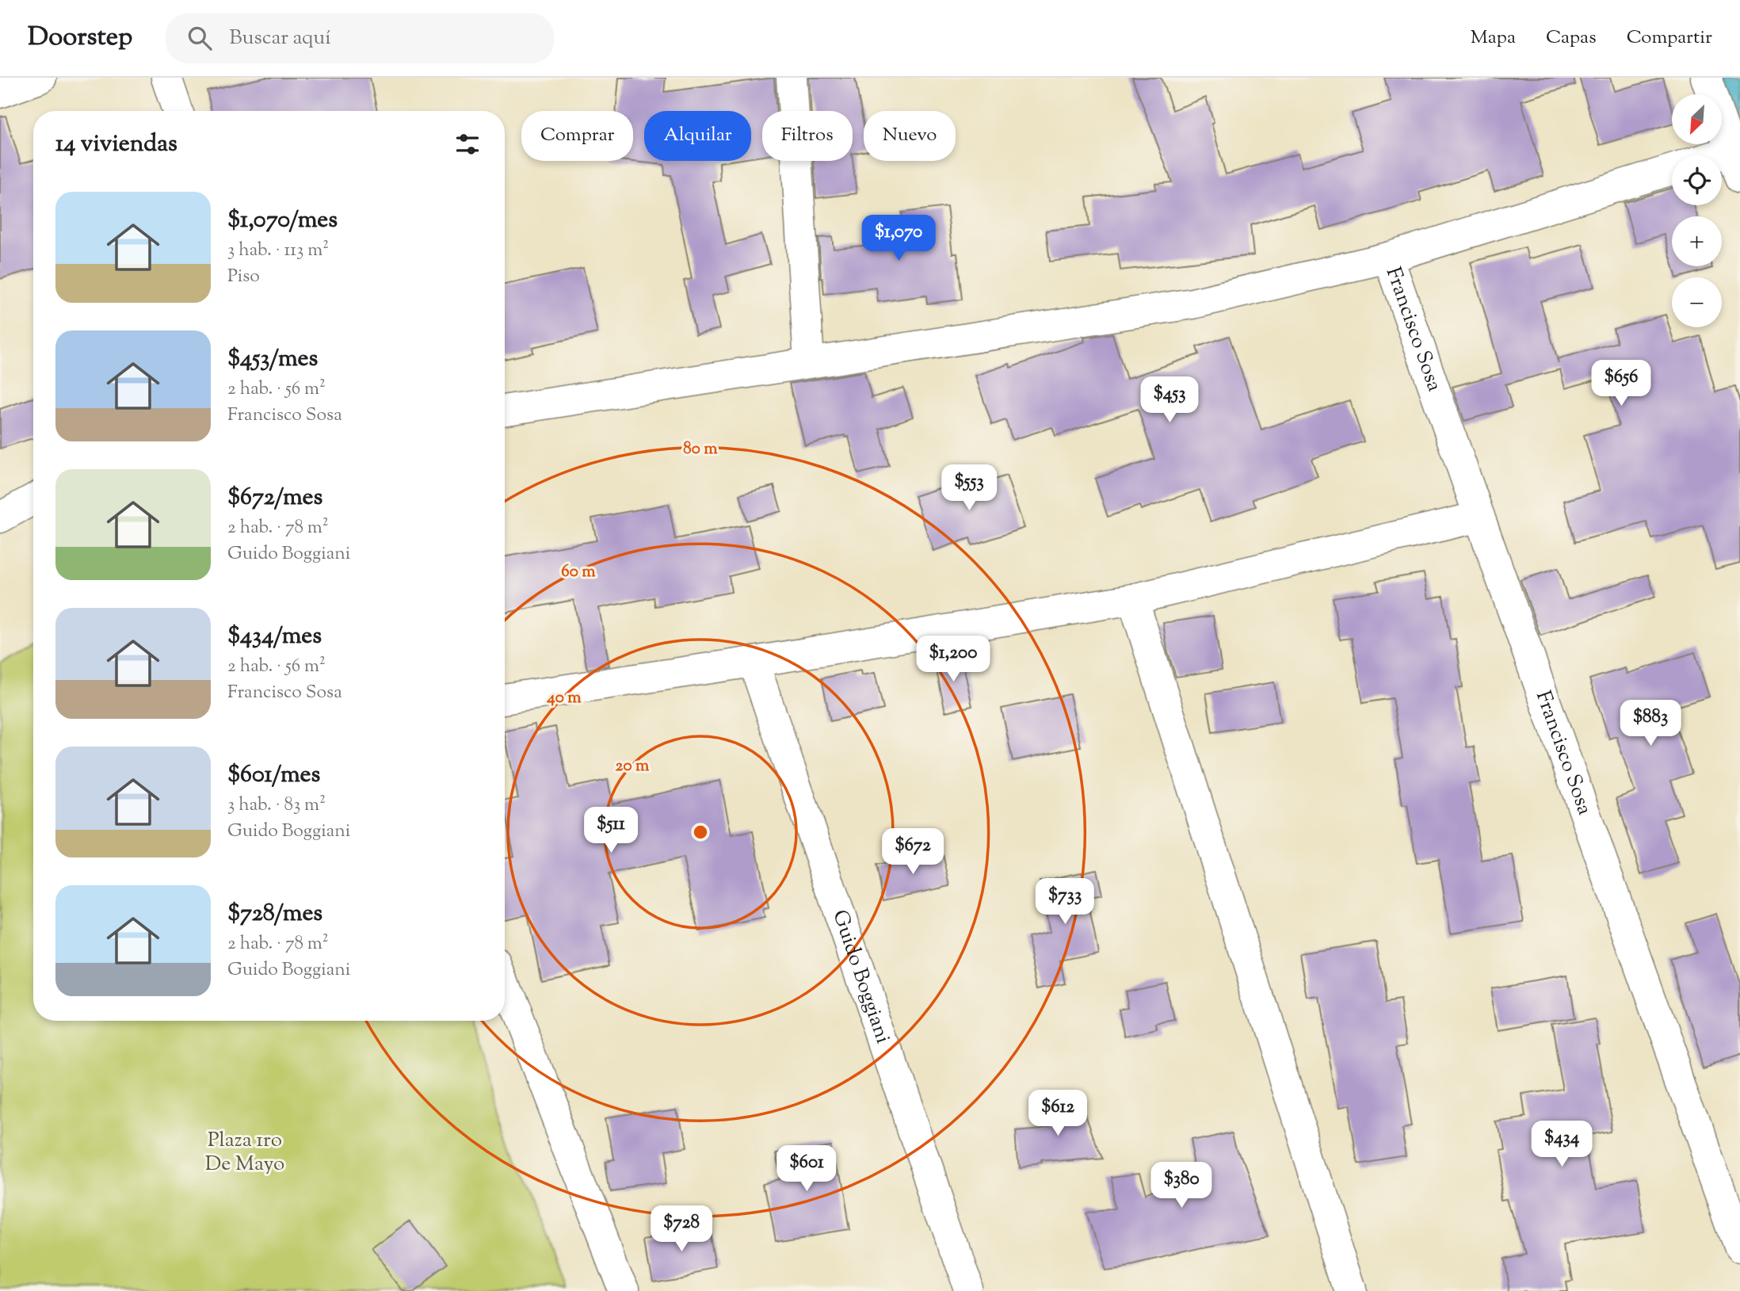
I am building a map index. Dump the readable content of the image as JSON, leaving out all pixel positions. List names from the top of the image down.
{
  "streets": {
    "street": ["Francisco Sosa", "Guido Boggiani"]
  },
  "parks": ["Plaza 1ro De Mayo"],
  "north": "bottom left",
  "page": {
    "header": "Doorstep",
    "search": "Buscar aquí",
    "nav": ["Mapa", "Capas", "Compartir"],
    "map_buttons": ["+", "−"],
    "chip": [
      "Comprar",
      "Alquilar",
      "Filtros",
      "Nuevo"
    ],
    "heading": "14 viviendas",
    "list": [
      {
        "name": "$1,070/mes",
        "note": "3 hab. · 113 m² · Piso"
      },
      {
        "name": "$453/mes",
        "note": "2 hab. · 56 m² · Francisco Sosa"
      },
      {
        "name": "$672/mes",
        "note": "2 hab. · 78 m² · Guido Boggiani"
      },
      {
        "name": "$434/mes",
        "note": "2 hab. · 56 m² · Francisco Sosa"
      },
      {
        "name": "$601/mes",
        "note": "3 hab. · 83 m² · Guido Boggiani"
      },
      {
        "name": "$728/mes",
        "note": "2 hab. · 78 m² · Guido Boggiani"
      }
    ],
    "price": [
      "$1,070",
      "$656",
      "$453",
      "$553",
      "$1,200",
      "$883",
      "$511",
      "$672",
      "$733",
      "$612",
      "$434",
      "$601",
      "$380",
      "$728"
    ]
  },
  "rings": [
    "80 m",
    "60 m",
    "40 m",
    "20 m"
  ]
}
